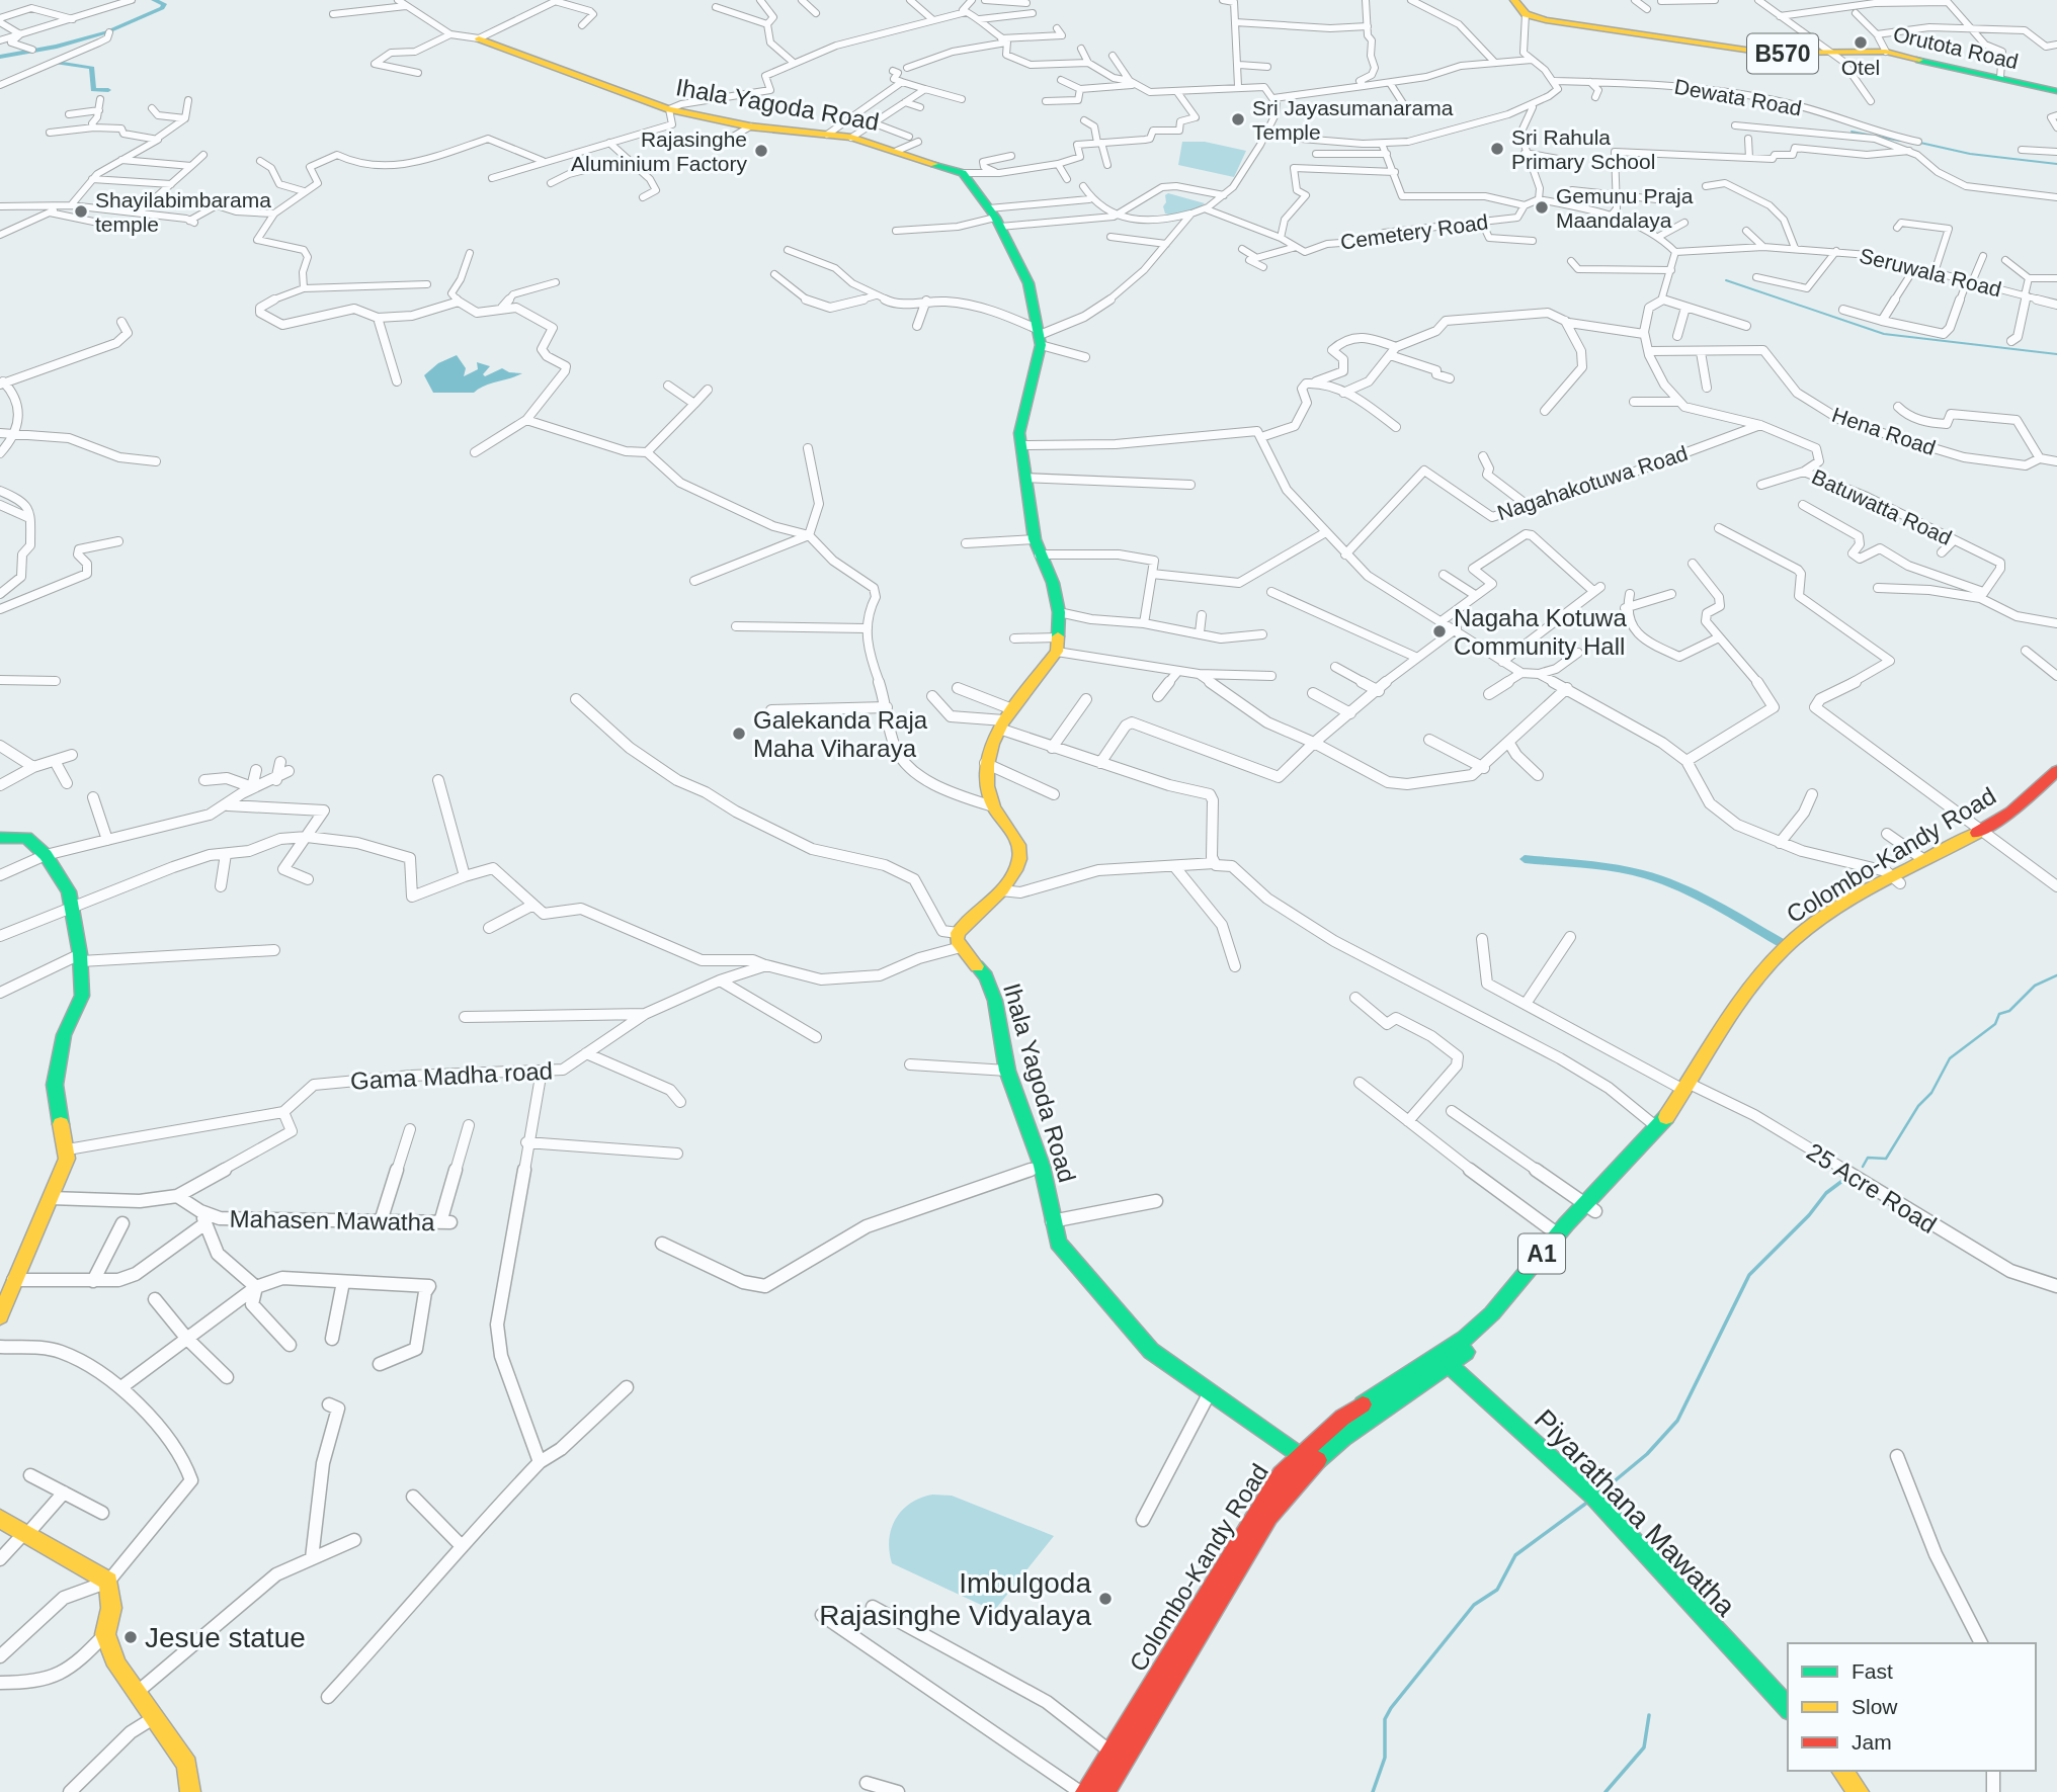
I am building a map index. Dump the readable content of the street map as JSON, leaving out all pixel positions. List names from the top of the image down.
{
  "streets": {
    "main road": [
      "Orutota Road",
      "B570",
      "Ihala Yagoda Road",
      "Colombo-Kandy Road",
      "A1",
      "Piyarathana Mawatha"
    ],
    "street": [
      "Dewata Road",
      "Cemetery Road",
      "Seruwala Road",
      "Hena Road",
      "Nagahakotuwa Road",
      "Batuwatta Road",
      "Gama Madha road",
      "25 Acre Road",
      "Mahasen Mawatha"
    ]
  },
  "crossings": [
    ["Ihala Yagoda Road", "Colombo-Kandy Road"],
    ["Nagahakotuwa Road", "Batuwatta Road"],
    ["Colombo-Kandy Road", "25 Acre Road"],
    ["Colombo-Kandy Road", "Piyarathana Mawatha"]
  ],
  "places": [
    "Otel",
    "Sri Jayasumanarama Temple",
    "Sri Rahula Primary School",
    "Rajasinghe Aluminium Factory",
    "Gemunu Praja Maandalaya",
    "Shayilabimbarama temple",
    "Nagaha Kotuwa Community Hall",
    "Galekanda Raja Maha Viharaya",
    "Imbulgoda Rajasinghe Vidyalaya",
    "Jesue statue"
  ],
  "legend": ["Fast", "Slow", "Jam"]
}
